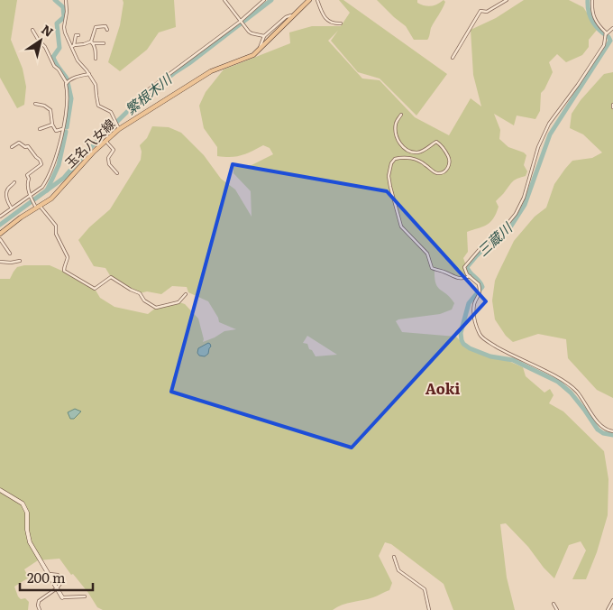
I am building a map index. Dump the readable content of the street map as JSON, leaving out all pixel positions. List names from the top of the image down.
{
  "streets": {
    "main road": ["玉名八女線"]
  },
  "districts": ["Aoki"],
  "water": ["繁根木川", "三蔵川"],
  "scale_bar": "200 m",
  "north": "top right"
}
